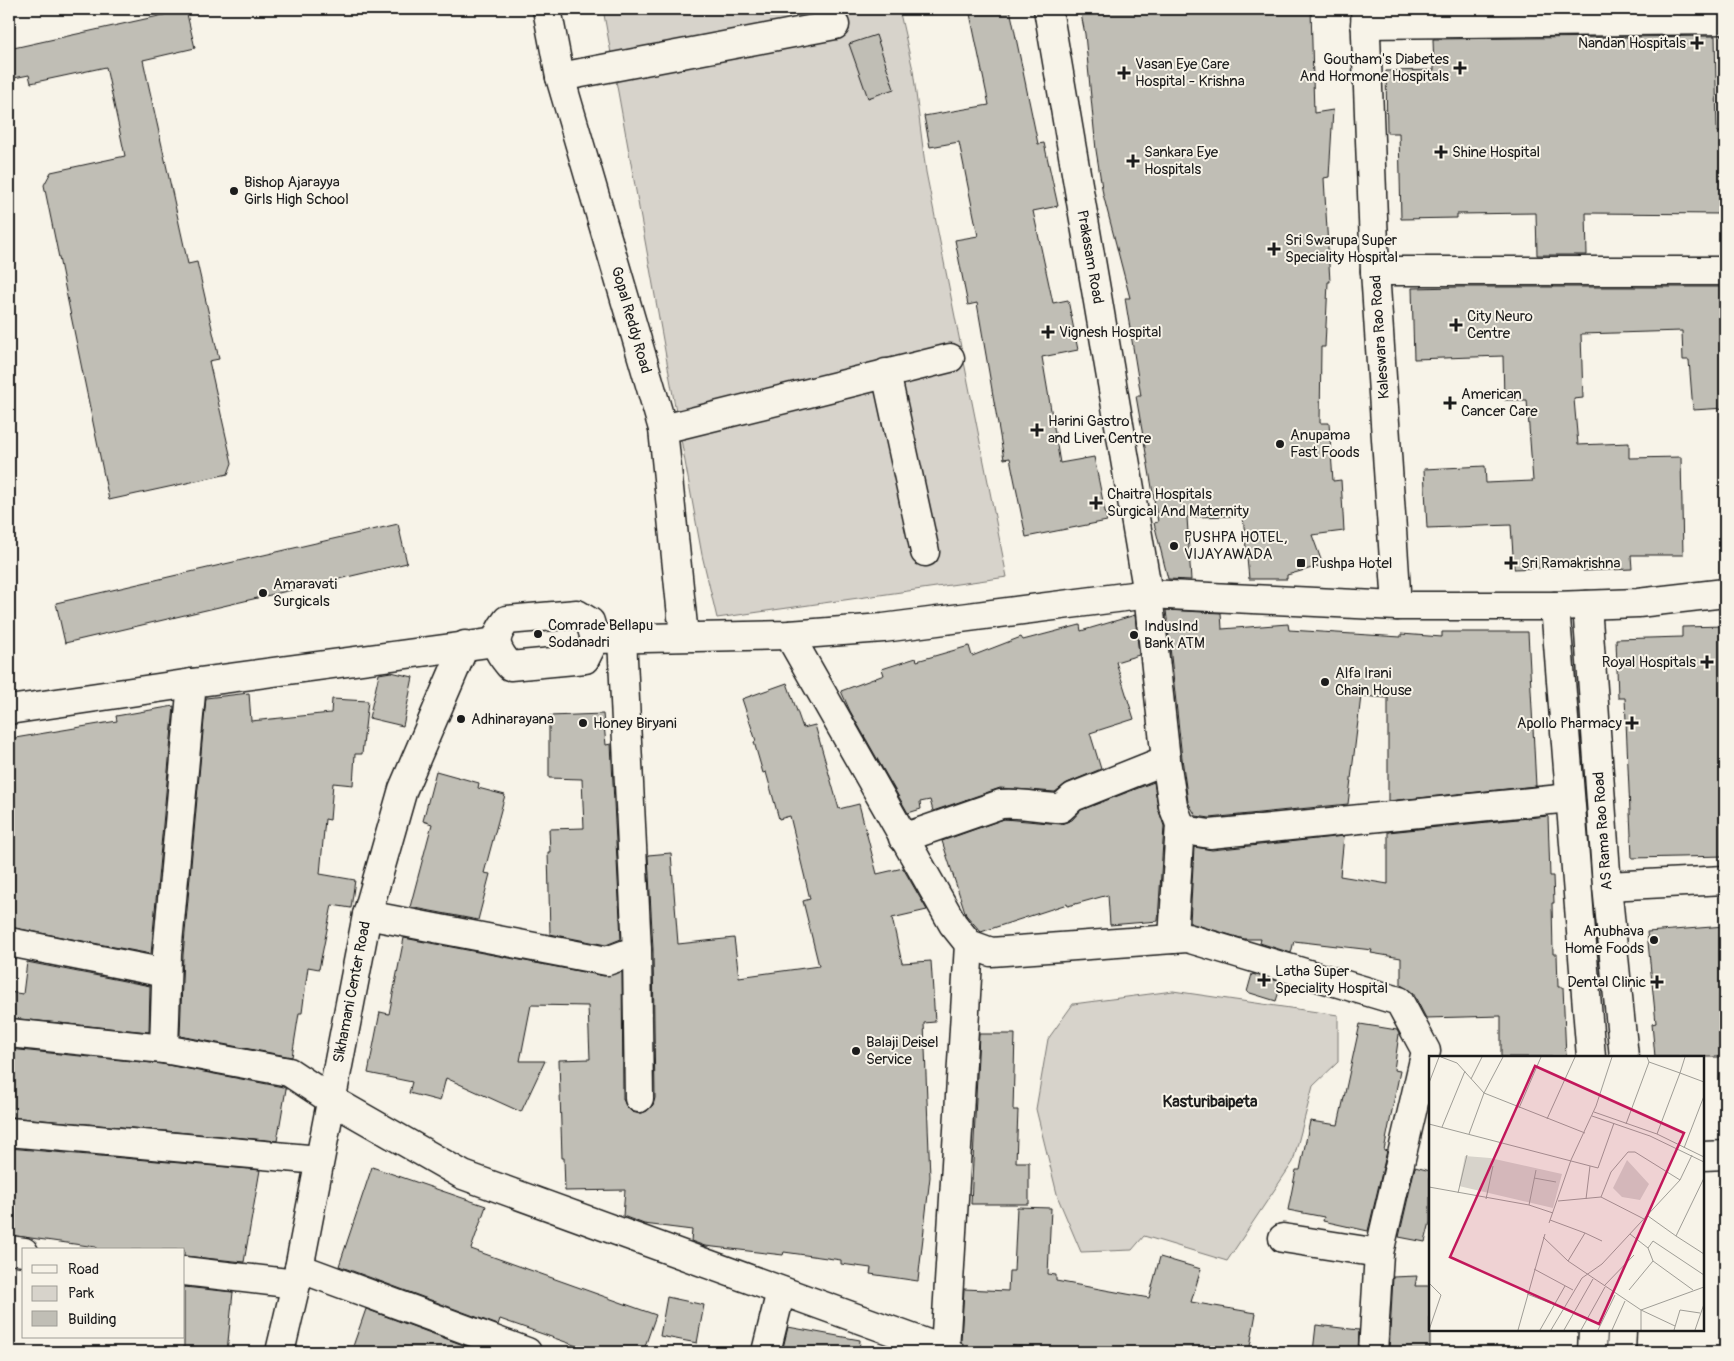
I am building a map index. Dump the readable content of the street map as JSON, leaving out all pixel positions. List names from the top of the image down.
{
  "streets": {
    "street": [
      "Prakasam Road",
      "Gopal Reddy Road",
      "Kaleswara Rao Road",
      "AS Rama Rao Road",
      "Sikhamani Center Road"
    ]
  },
  "districts": ["Kasturibaipeta"],
  "places": {
    "health": [
      "Nandan Hospitals",
      "Goutham's Diabetes And Hormone Hospitals",
      "Vasan Eye Care Hospital - Krishna",
      "Shine Hospital",
      "Sankara Eye Hospitals",
      "Sri Swarupa Super Speciality Hospital",
      "City Neuro Centre",
      "Vignesh Hospital",
      "American Cancer Care",
      "Harini Gastro and Liver Centre",
      "Chaitra Hospitals Surgical And Maternity",
      "Sri Ramakrishna",
      "Royal Hospitals",
      "Apollo Pharmacy",
      "Latha Super Speciality Hospital",
      "Dental Clinic"
    ],
    "other": [
      "Bishop Ajarayya Girls High School",
      "Anupama Fast Foods",
      "PUSHPA HOTEL, VIJAYAWADA",
      "Amaravati Surgicals",
      "Comrade Bellapu Sodanadri",
      "IndusInd Bank ATM",
      "Alfa Irani Chain House",
      "Adhinarayana",
      "Honey Biryani",
      "Anubhava Home Foods",
      "Balaji Deisel Service"
    ],
    "transit": ["Pushpa Hotel"]
  },
  "legend": ["Road", "Park", "Building"]
}
